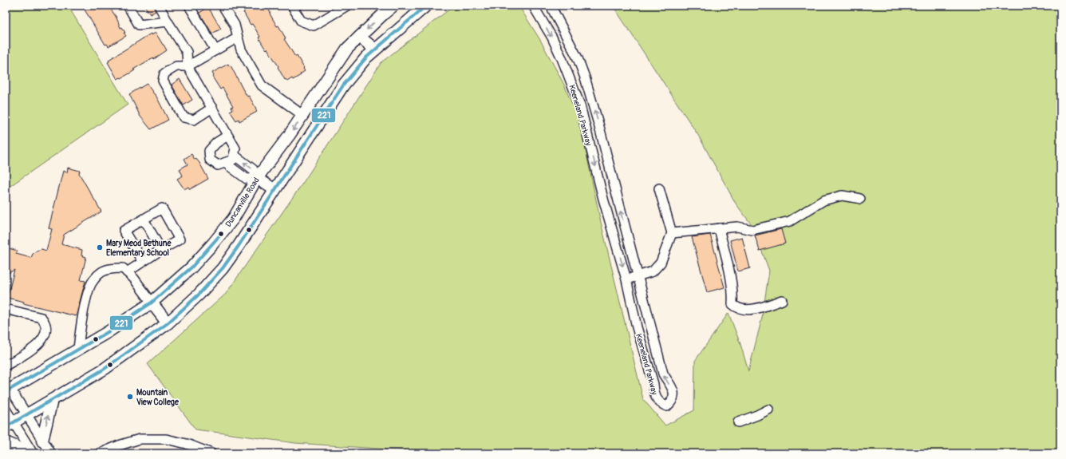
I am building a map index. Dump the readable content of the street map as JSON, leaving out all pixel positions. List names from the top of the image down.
{
  "streets": {
    "main road": ["Duncanville Road"],
    "street": ["Keeneland Parkway"]
  },
  "places": ["Mary Meod Bethune Elementary School", "Mountain View College"],
  "lines": ["transit line 221"]
}
